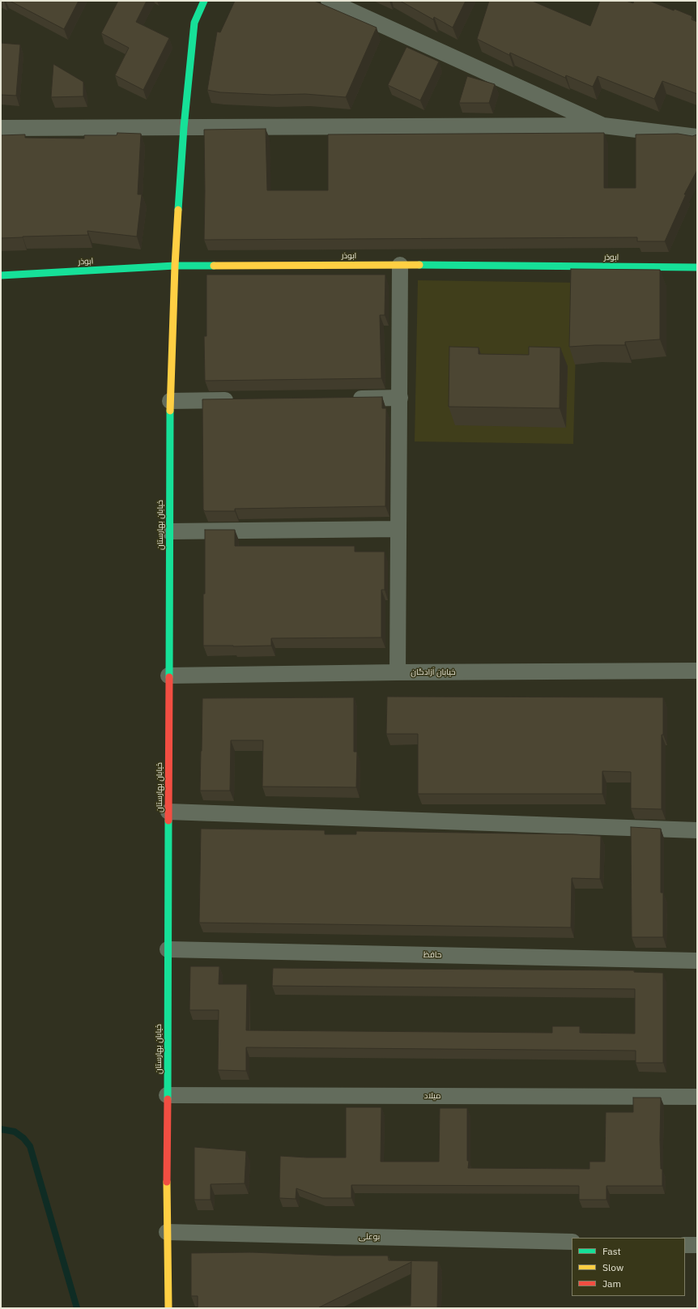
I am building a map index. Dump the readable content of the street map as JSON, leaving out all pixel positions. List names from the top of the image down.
{
  "streets": {
    "street": [
      "ابوذر",
      "خیابان بهارستان",
      "خیابان آزادگان",
      "حافظ",
      "میلاد",
      "بوعلی"
    ]
  },
  "crossings": [
    ["ابوذر", "خیابان بهارستان"],
    ["خیابان بهارستان", "خیابان آزادگان"],
    ["خیابان بهارستان", "حافظ"],
    ["خیابان بهارستان", "میلاد"],
    ["خیابان بهارستان", "بوعلی"]
  ],
  "legend": ["Fast", "Slow", "Jam"]
}
